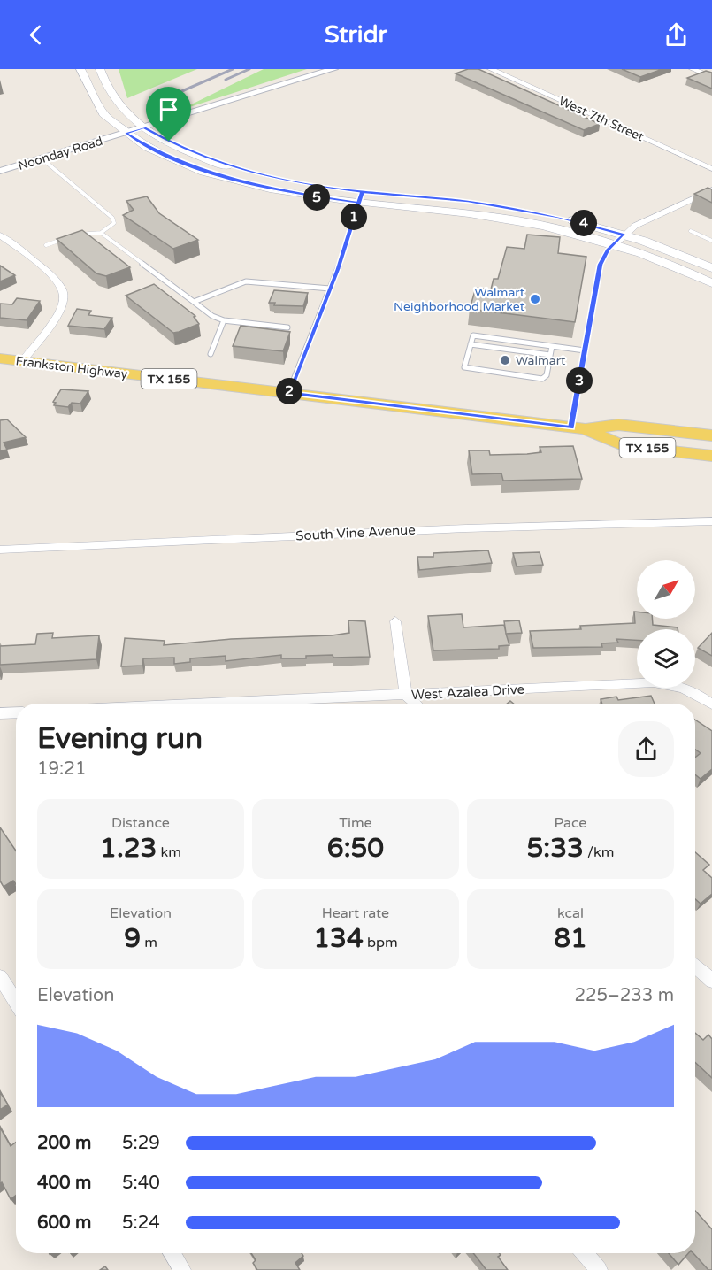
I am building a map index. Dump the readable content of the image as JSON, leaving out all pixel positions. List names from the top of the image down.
{
  "streets": {
    "main road": ["Frankston Highway", "TX 155"],
    "street": [
      "West 7th Street",
      "Noonday Road",
      "South Vine Avenue",
      "West Azalea Drive"
    ]
  },
  "crossings": [
    ["Frankston Highway", "TX 155"]
  ],
  "places": ["Walmart Neighborhood Market", "Walmart"],
  "north": "top right",
  "page": {
    "header": "Stridr",
    "pins": [
      "5",
      "1",
      "4",
      "3",
      "2"
    ],
    "heading": ["Evening run", "19:21"],
    "stats": [
      ["Distance", "1.23 km"],
      ["Time", "6:50"],
      ["Pace", "5:33 /km"],
      ["Elevation", "9 m"],
      ["Heart rate", "134 bpm"],
      ["kcal", "81"]
    ],
    "chart": ["Elevation", "225–233 m"],
    "list": [
      {
        "name": "200 m",
        "note": "5:29"
      },
      {
        "name": "400 m",
        "note": "5:40"
      },
      {
        "name": "600 m",
        "note": "5:24"
      }
    ]
  }
}
